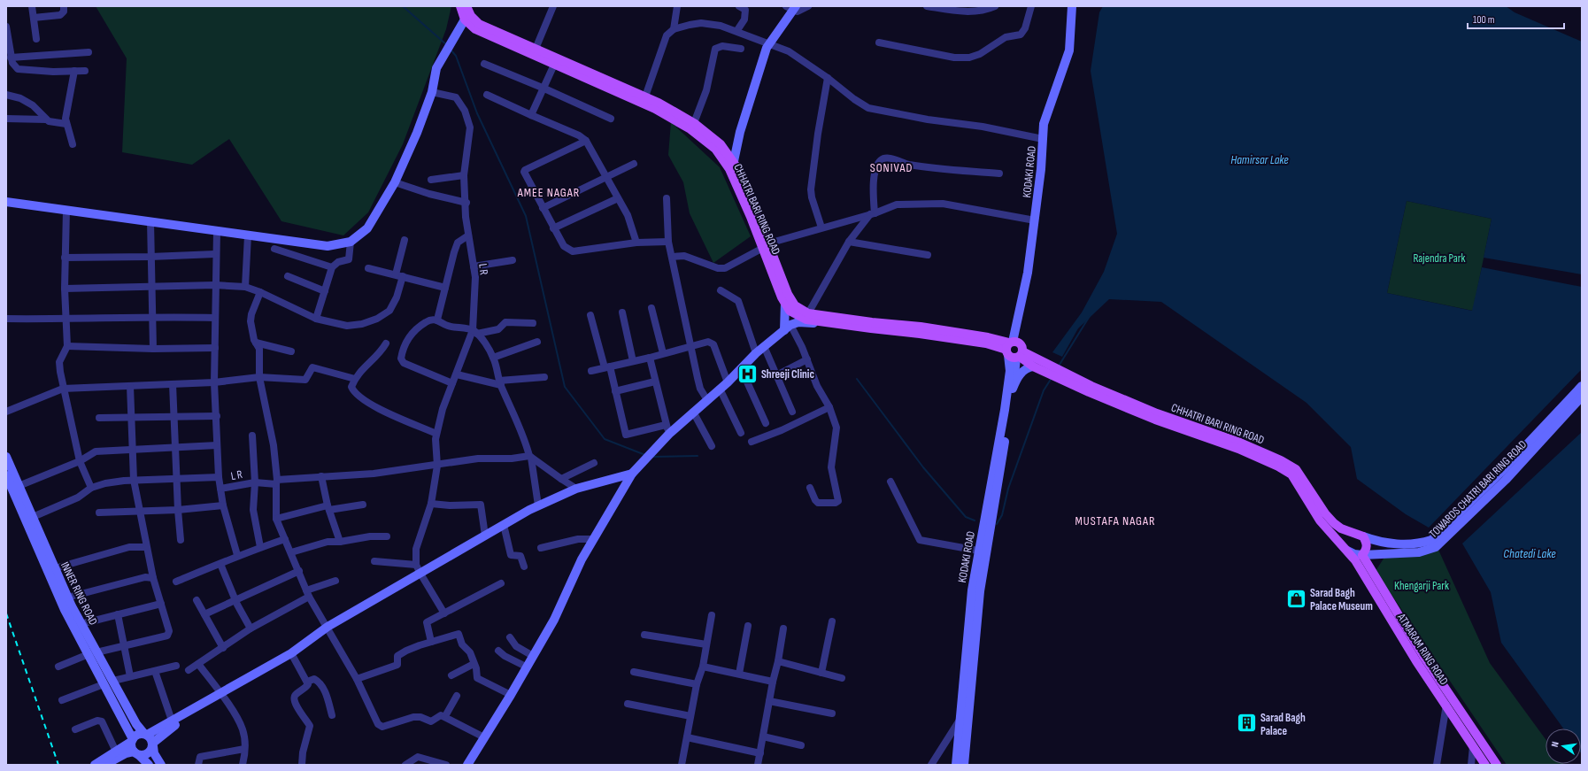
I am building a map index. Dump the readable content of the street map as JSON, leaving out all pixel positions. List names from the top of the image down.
{
  "streets": {
    "main road": ["CHHATRI BARI RING ROAD", "ATMARAM RING ROAD"],
    "street": [
      "KODAKI ROAD",
      "L R",
      "TOWARDS CHATRI BARI RING ROAD",
      "INNER RING ROAD"
    ]
  },
  "crossings": [
    ["KODAKI ROAD", "CHHATRI BARI RING ROAD"],
    ["CHHATRI BARI RING ROAD", "TOWARDS CHATRI BARI RING ROAD"],
    ["CHHATRI BARI RING ROAD", "ATMARAM RING ROAD"],
    ["L R", "INNER RING ROAD"],
    ["TOWARDS CHATRI BARI RING ROAD", "ATMARAM RING ROAD"]
  ],
  "districts": ["SONIVAD", "AMEE NAGAR", "MUSTAFA NAGAR"],
  "water": ["Hamirsar Lake", "Chatedi Lake"],
  "parks": ["Rajendra Park", "Khengarji Park"],
  "places": {
    "hospital": ["Shreeji Clinic"],
    "shop": ["Sarad Bagh Palace Museum"],
    "building": ["Sarad Bagh Palace"]
  },
  "scale_bar": "100 m",
  "north": "left"
}
